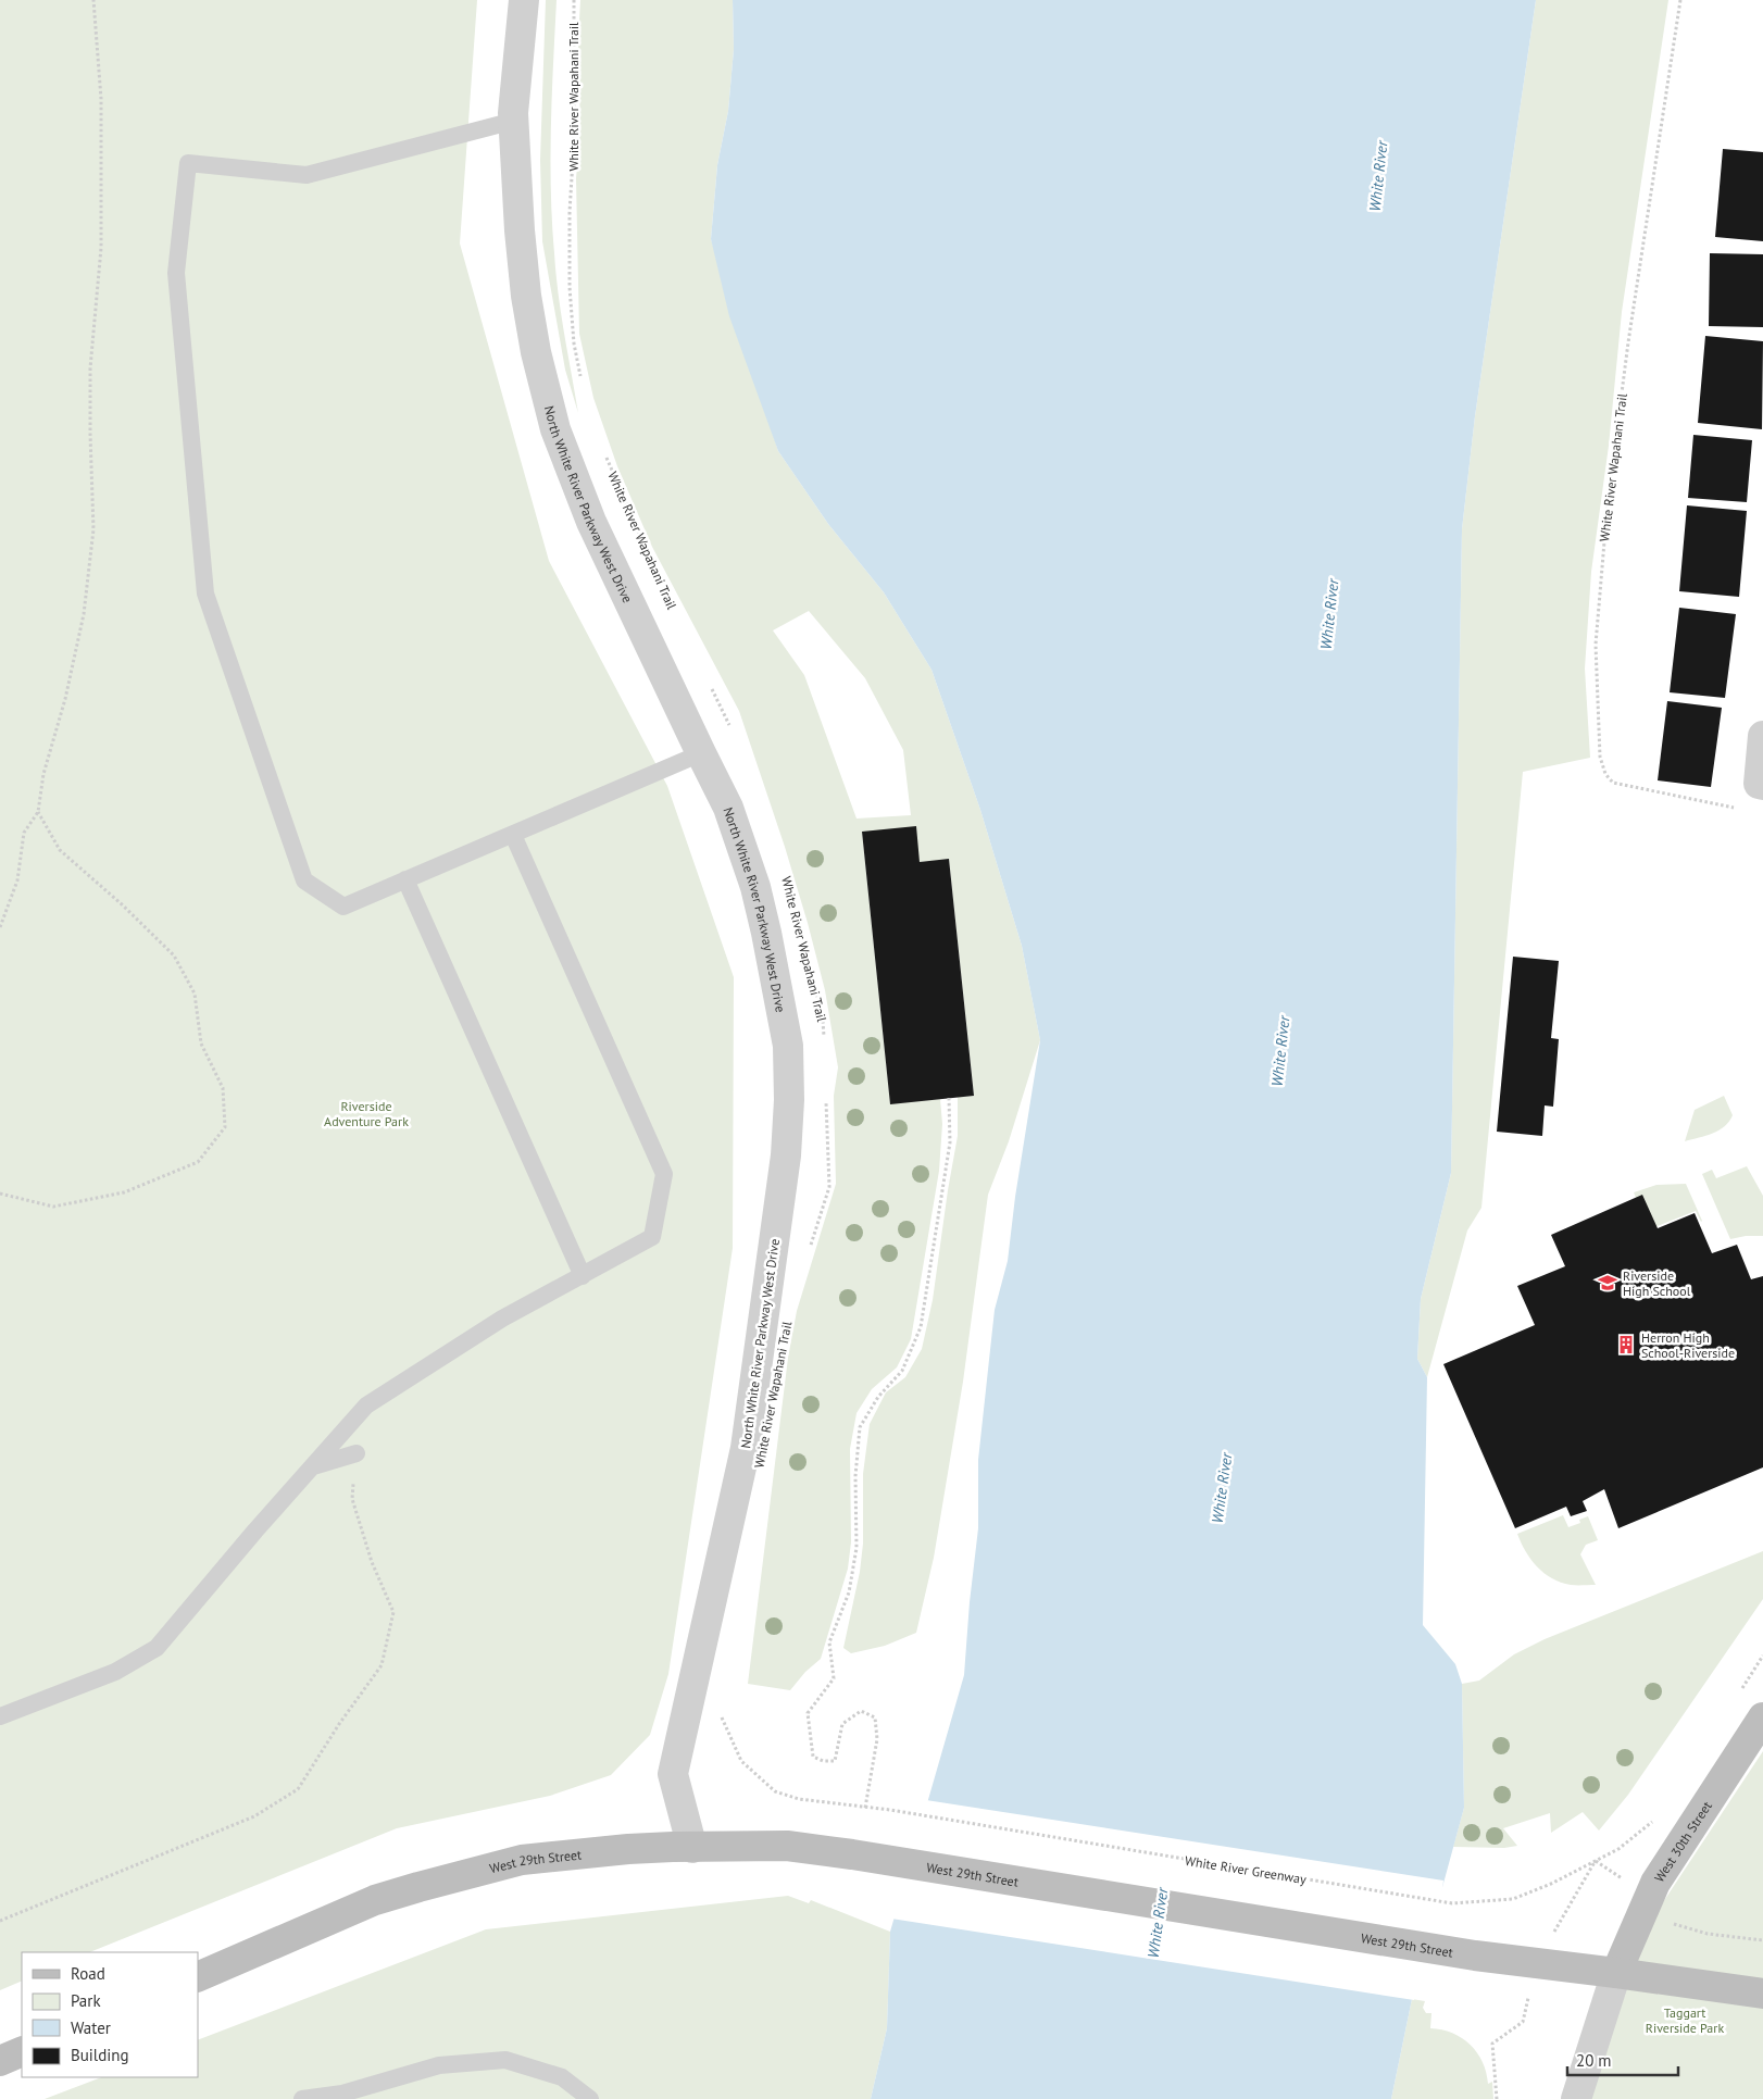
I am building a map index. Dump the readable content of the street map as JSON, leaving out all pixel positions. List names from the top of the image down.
{
  "streets": {
    "main road": ["West 30th Street", "West 29th Street"],
    "street": ["North White River Parkway West Drive"],
    "path": ["White River Wapahani Trail", "White River Greenway"]
  },
  "crossings": [
    ["North White River Parkway West Drive", "West 29th Street"],
    ["West 30th Street", "West 29th Street"]
  ],
  "water": ["White River"],
  "parks": ["Riverside Adventure Park", "Taggart Riverside Park"],
  "places": {
    "school or university": ["Riverside High School"],
    "building": ["Herron High School-Riverside"]
  },
  "legend": [
    "Road",
    "Park",
    "Water",
    "Building"
  ],
  "scale_bar": "20 m"
}
